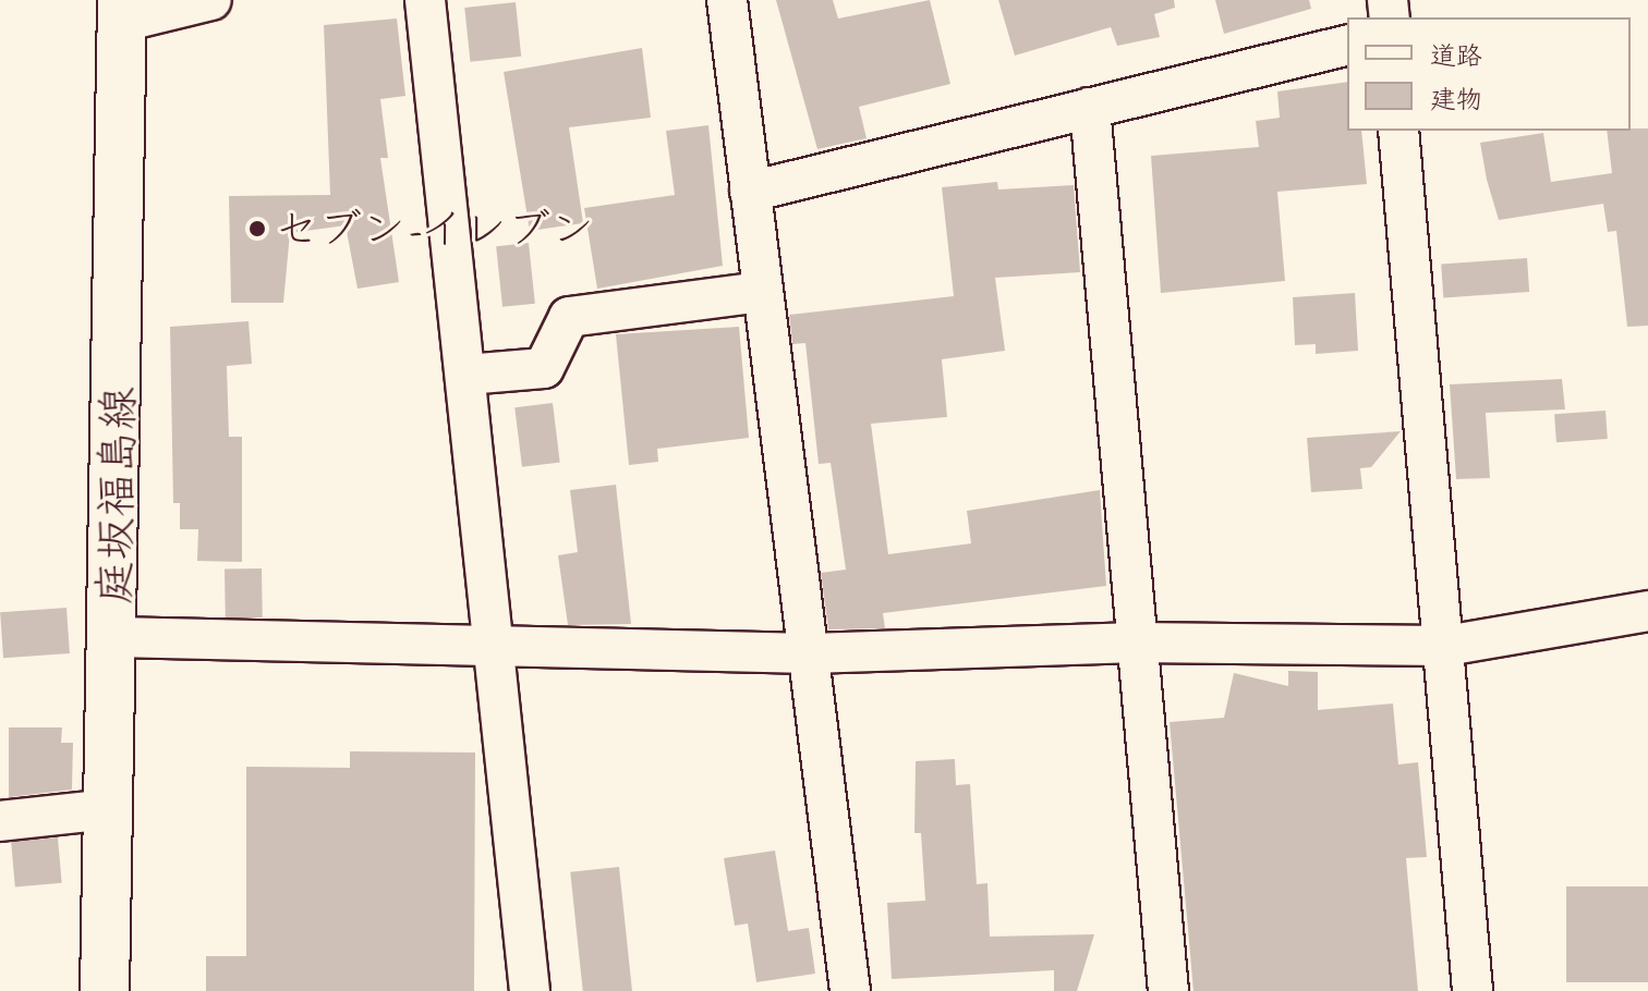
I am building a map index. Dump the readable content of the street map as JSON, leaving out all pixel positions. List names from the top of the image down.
{
  "streets": {
    "main road": ["庭坂福島線"]
  },
  "places": ["セブン-イレブン"],
  "legend": ["道路", "建物"]
}
